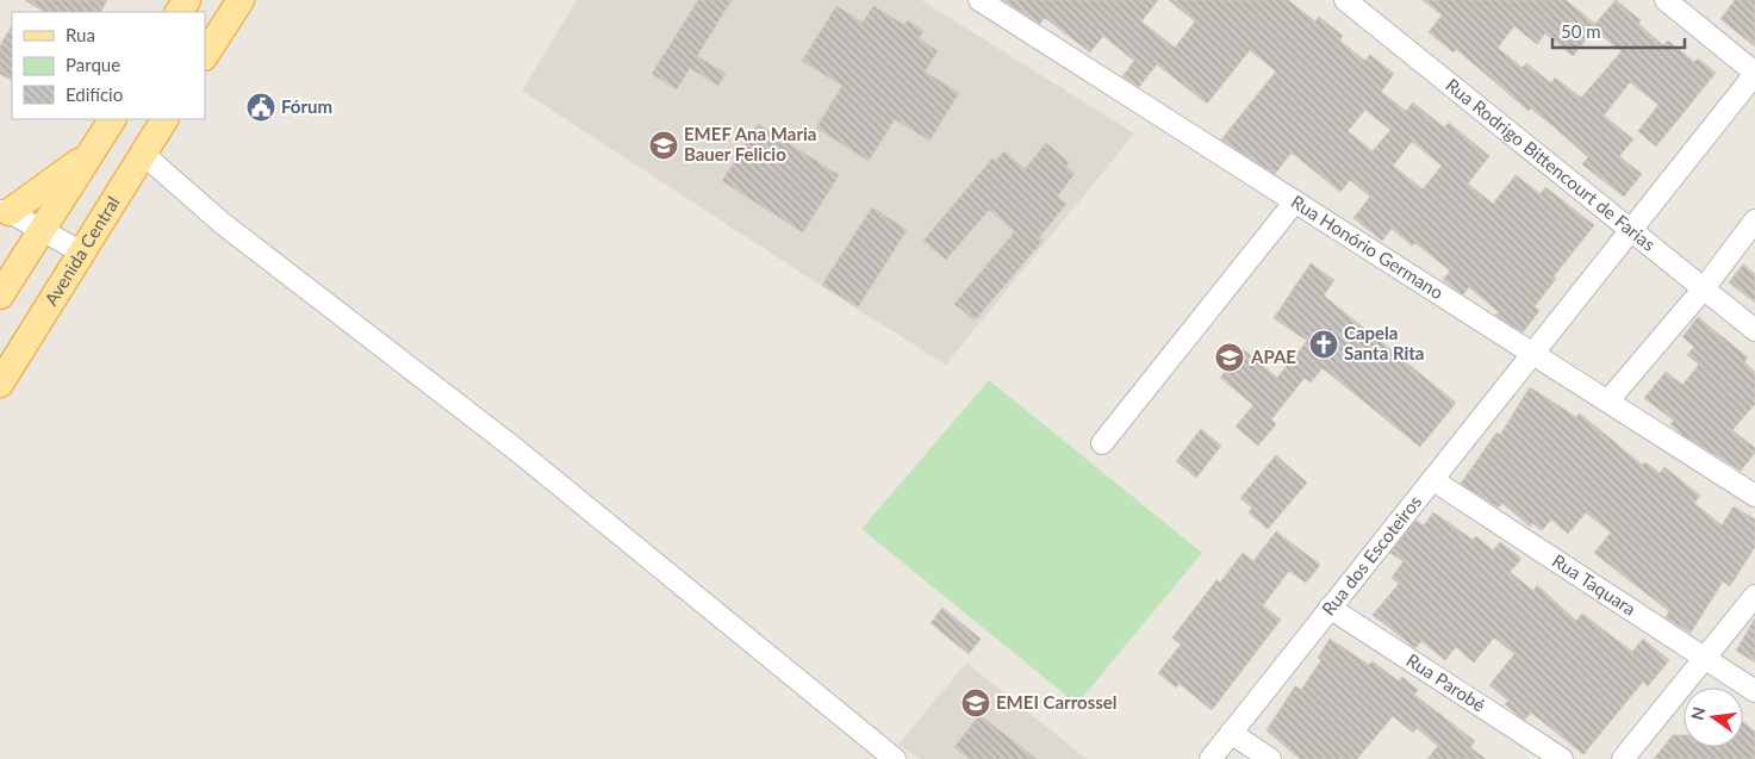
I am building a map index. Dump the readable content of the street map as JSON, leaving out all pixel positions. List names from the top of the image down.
{
  "streets": {
    "main road": ["Avenida Central"],
    "street": [
      "Rua Rodrigo Bittencourt de Farias",
      "Rua Honório Germano",
      "Rua dos Escoteiros",
      "Rua Taquara",
      "Rua Parobé"
    ]
  },
  "crossings": [
    ["Rua Rodrigo Bittencourt de Farias", "Rua dos Escoteiros"],
    ["Rua Honório Germano", "Rua dos Escoteiros"],
    ["Rua dos Escoteiros", "Rua Taquara"],
    ["Rua dos Escoteiros", "Rua Parobé"]
  ],
  "places": {
    "public building": ["Fórum"],
    "school or university": ["EMEF Ana Maria Bauer Felicio", "APAE", "EMEI Carrossel"],
    "church": ["Capela Santa Rita"]
  },
  "legend": ["Rua", "Parque", "Edifício"],
  "scale_bar": "50 m",
  "north": "left"
}
